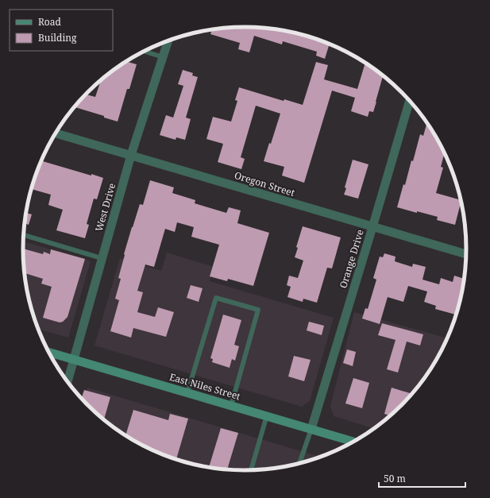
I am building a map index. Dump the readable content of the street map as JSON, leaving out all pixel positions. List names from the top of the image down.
{
  "streets": {
    "main road": ["East Niles Street"],
    "street": ["Oregon Street", "West Drive", "Orange Drive"]
  },
  "crossings": [
    ["Oregon Street", "West Drive"],
    ["Oregon Street", "Orange Drive"],
    ["West Drive", "East Niles Street"],
    ["Orange Drive", "East Niles Street"]
  ],
  "legend": ["Road", "Building"],
  "scale_bar": "50 m"
}
